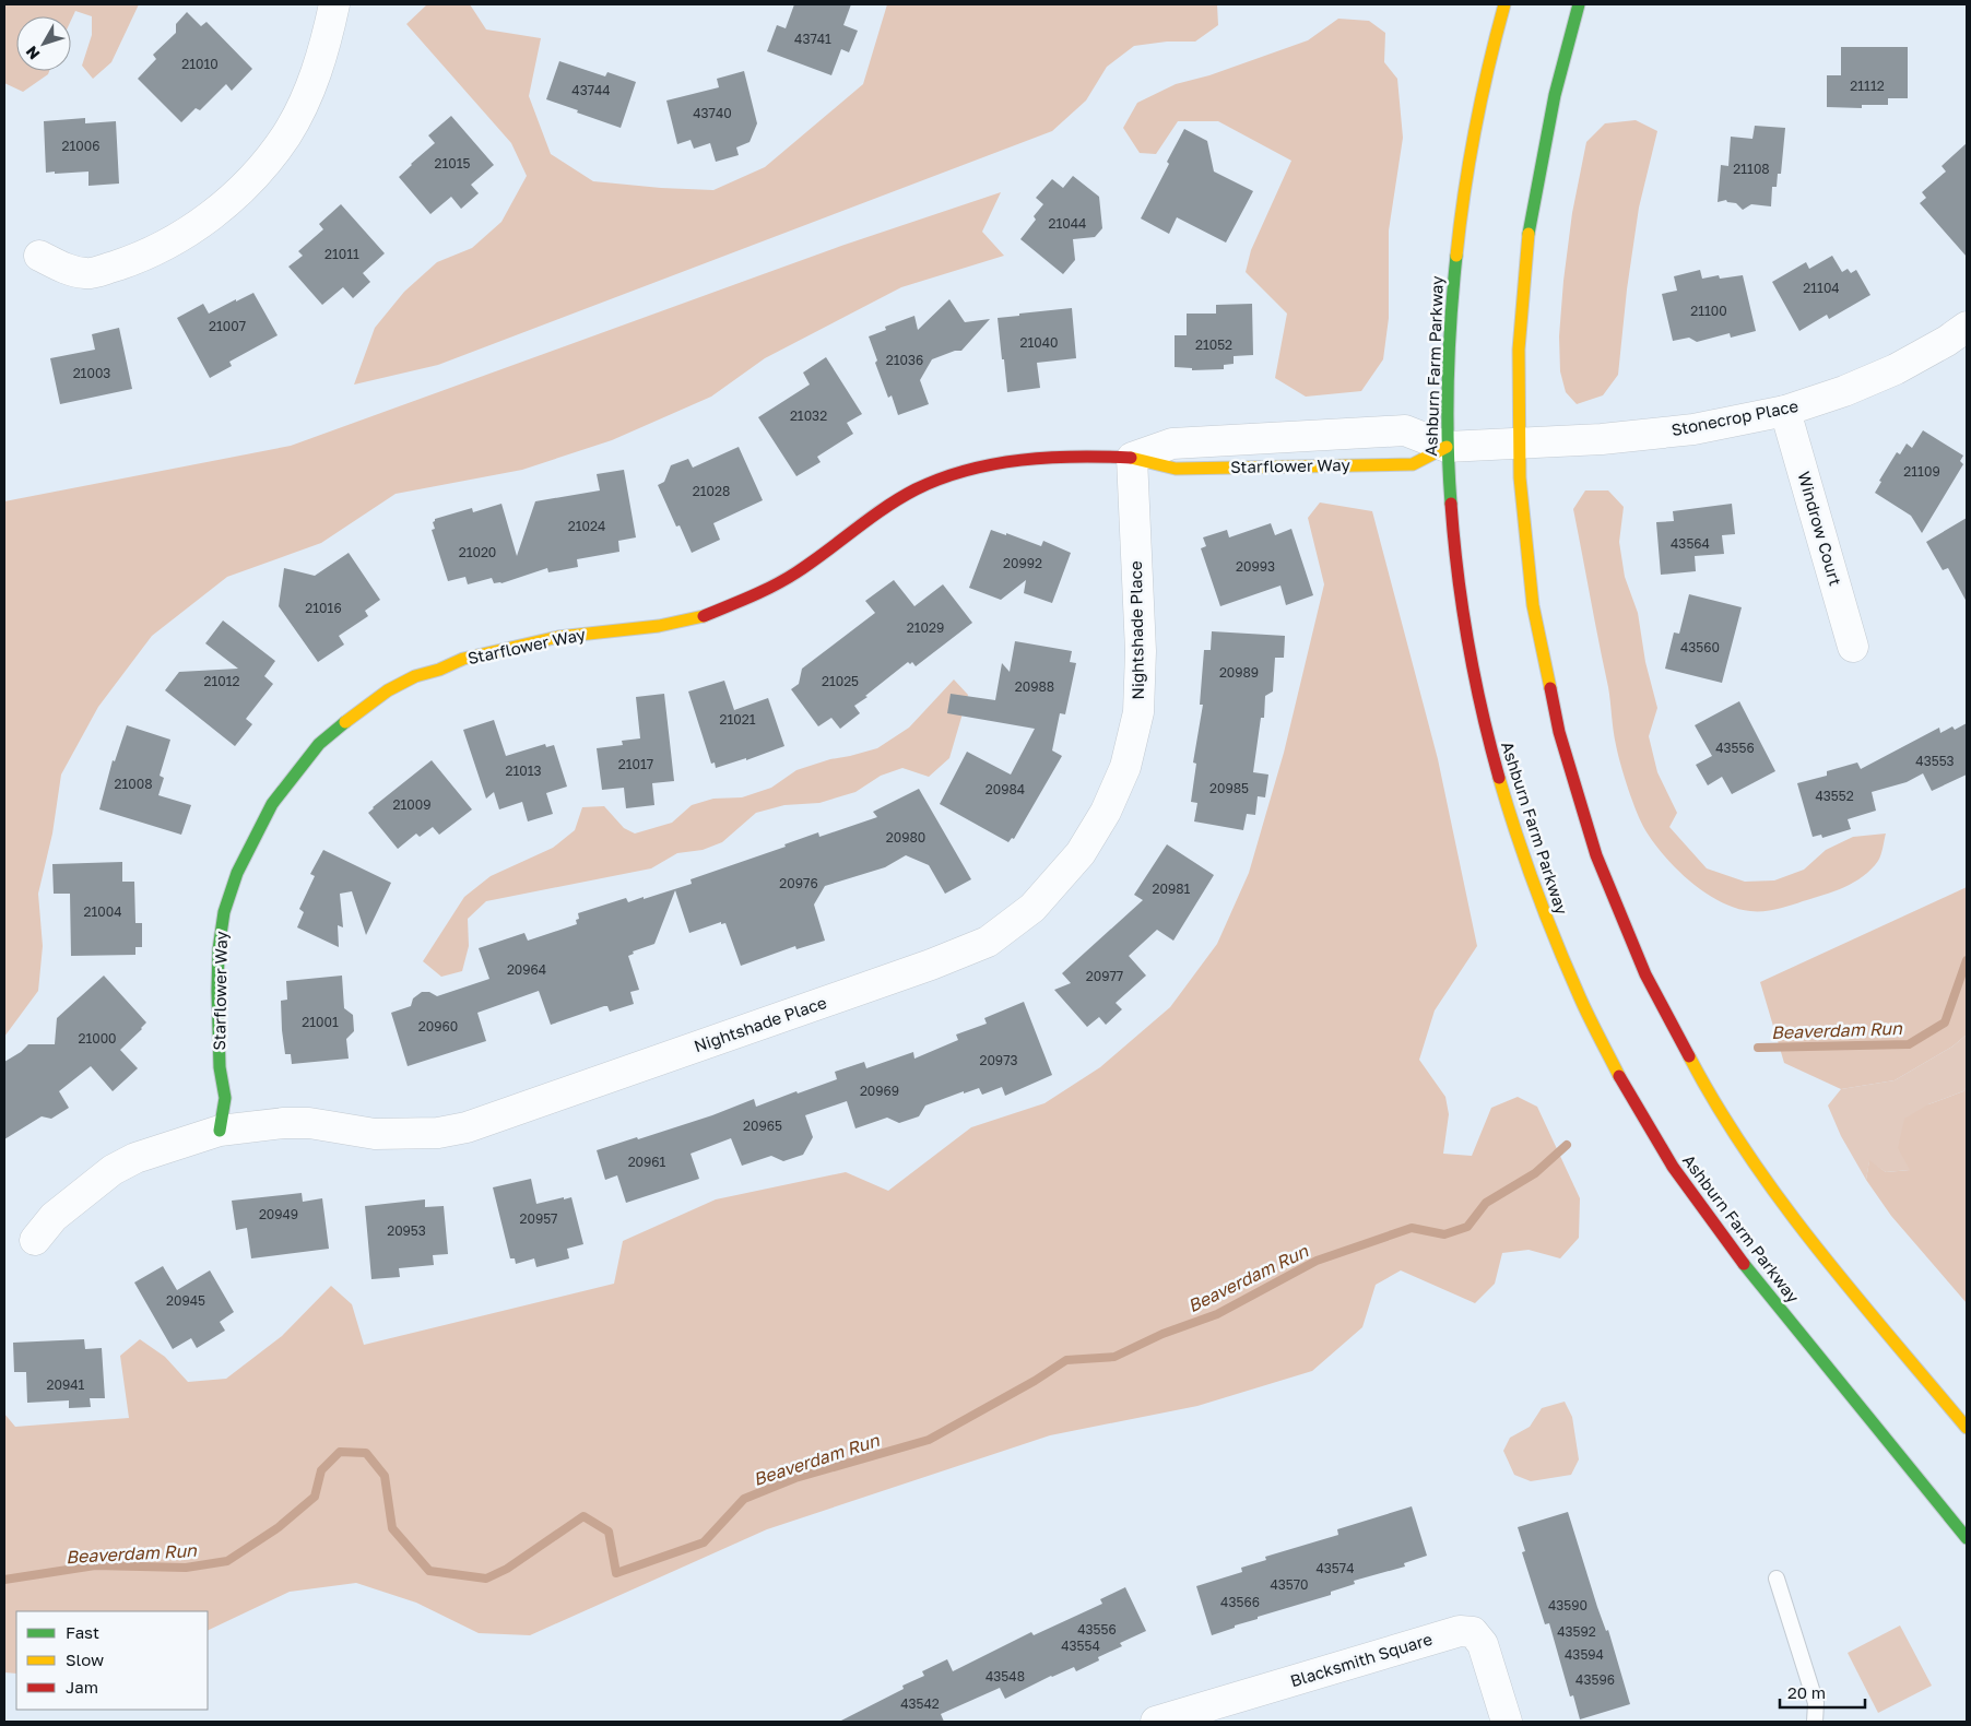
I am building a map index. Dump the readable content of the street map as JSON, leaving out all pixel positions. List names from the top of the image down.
{
  "streets": {
    "main road": ["Ashburn Farm Parkway", "Starflower Way"],
    "street": [
      "Stonecrop Place",
      "Windrow Court",
      "Nightshade Place",
      "Blacksmith Square"
    ]
  },
  "crossings": [
    ["Ashburn Farm Parkway", "Starflower Way"],
    ["Stonecrop Place", "Starflower Way"],
    ["Stonecrop Place", "Windrow Court"],
    ["Starflower Way", "Nightshade Place"]
  ],
  "water": ["Beaverdam Run"],
  "house_numbers": [
    "43741",
    "21010",
    "21112",
    "43744",
    "43740",
    "21006",
    "21015",
    "21108",
    "21044",
    "21011",
    "21104",
    "21100",
    "21007",
    "21040",
    "21052",
    "21036",
    "21003",
    "21032",
    "21109",
    "21028",
    "21024",
    "43564",
    "21020",
    "20992",
    "20993",
    "21016",
    "21029",
    "43560",
    "20989",
    "21012",
    "21025",
    "20988",
    "21021",
    "43556",
    "43553",
    "21017",
    "21013",
    "21008",
    "20985",
    "20984",
    "43552",
    "21009",
    "20980",
    "20976",
    "20981",
    "21004",
    "20964",
    "20977",
    "21001",
    "20960",
    "21000",
    "20973",
    "20969",
    "20965",
    "20961",
    "20949",
    "20957",
    "20953",
    "20945",
    "20941",
    "43574",
    "43570",
    "43566",
    "43590",
    "43556",
    "43592",
    "43554",
    "43594",
    "43548",
    "43596",
    "43542"
  ],
  "legend": ["Fast", "Slow", "Jam"],
  "scale_bar": "20 m",
  "north": "bottom left"
}
